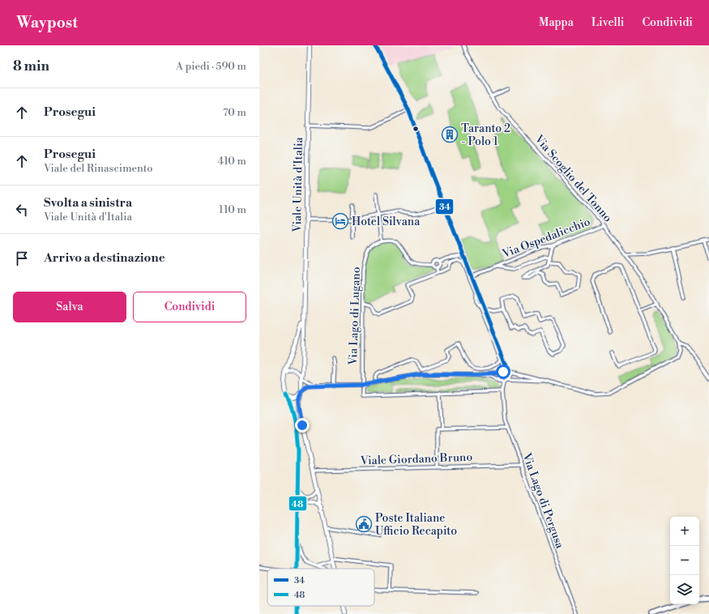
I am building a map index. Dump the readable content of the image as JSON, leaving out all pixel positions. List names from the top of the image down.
{
  "streets": {
    "main road": ["Viale Unità d'Italia"],
    "street": [
      "Via Scoglio del Tonno",
      "Via Ospedalicchio",
      "Via Lago di Lugano",
      "Viale Giordano Bruno",
      "Via Lago di Pergusa"
    ]
  },
  "crossings": [
    ["Via Scoglio del Tonno", "Via Ospedalicchio"],
    ["Viale Unità d'Italia", "Viale Giordano Bruno"],
    ["Viale Giordano Bruno", "Via Lago di Pergusa"]
  ],
  "places": {
    "building": ["Taranto 2 - Polo 1"],
    "hotel": ["Hotel Silvana"],
    "public building": ["Poste Italiane Ufficio Recapito"]
  },
  "lines": ["transit line 34", "transit line 48"],
  "legend": ["34", "48"],
  "page": {
    "header": "Waypost",
    "nav": ["Mappa", "Livelli", "Condividi"],
    "heading": ["8 min", "A piedi · 590 m"],
    "list": [
      ["Prosegui", "70 m"],
      ["Prosegui", "Viale del Rinascimento", "410 m"],
      ["Svolta a sinistra", "Viale Unità d'Italia", "110 m"],
      "Arrivo a destinazione"
    ],
    "buttons": ["Salva", "Condividi"],
    "map_buttons": ["+", "−"]
  }
}
